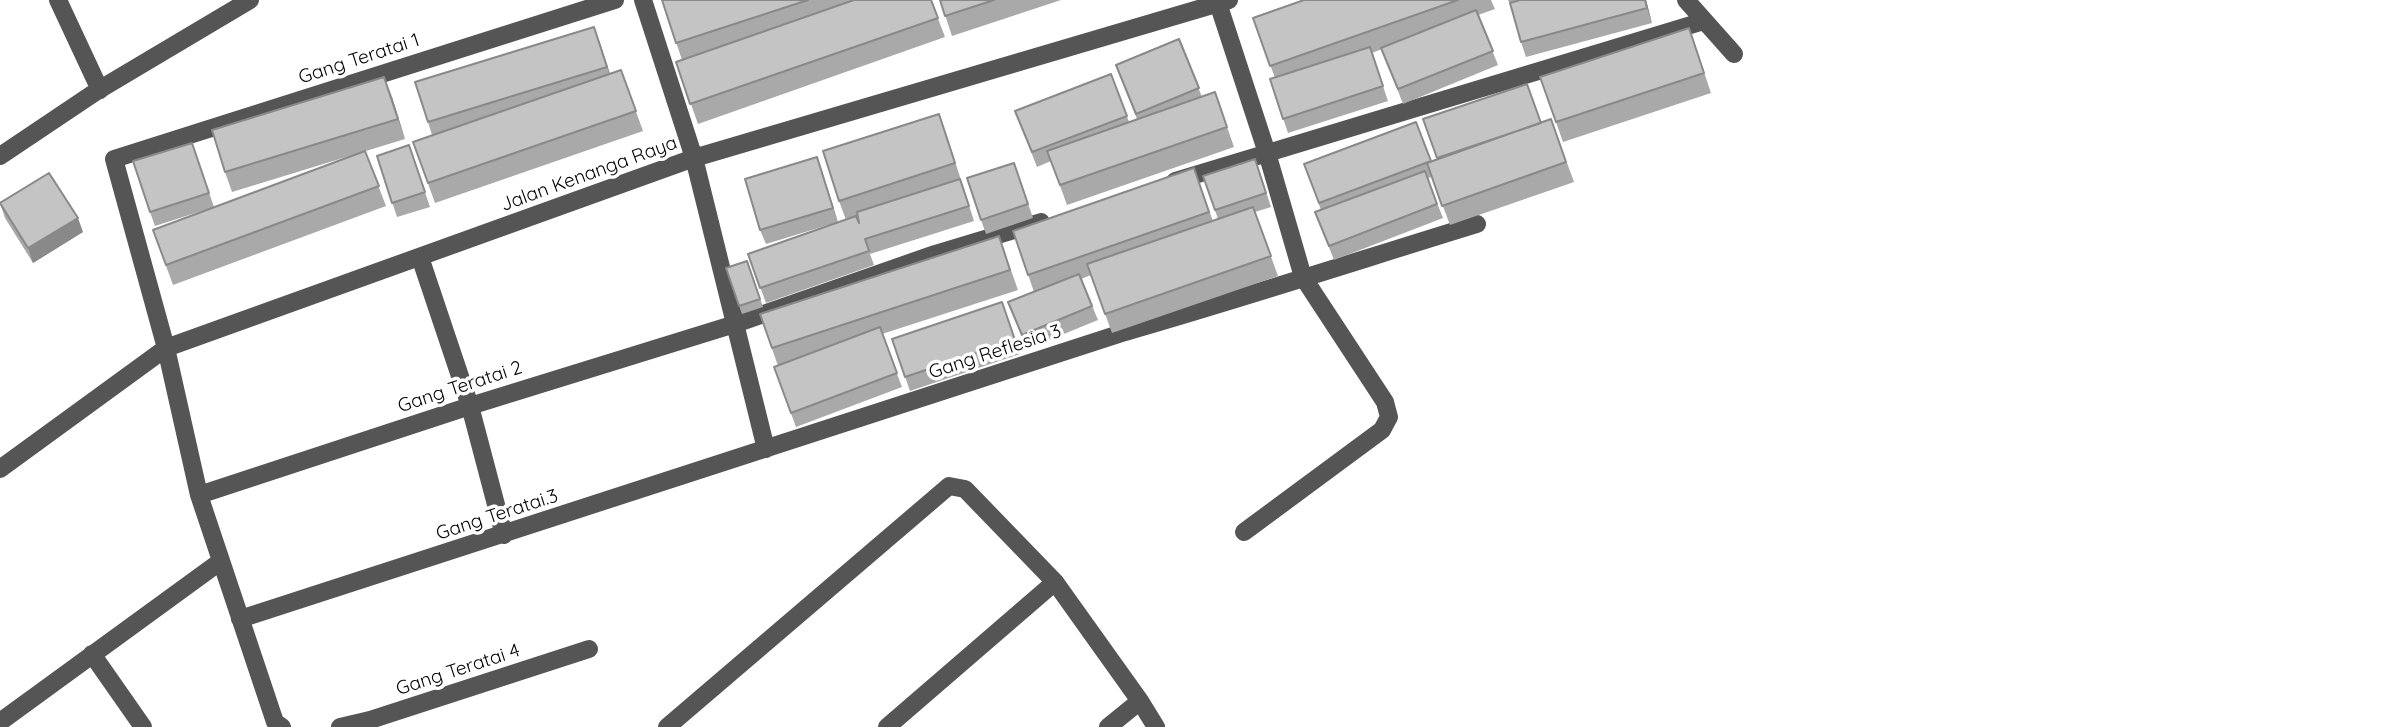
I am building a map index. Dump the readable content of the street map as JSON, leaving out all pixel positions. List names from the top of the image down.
{
  "streets": {
    "street": [
      "Gang Teratai 1",
      "Jalan Kenanga Raya",
      "Gang Reflesia 3",
      "Gang Teratai 2",
      "Gang Teratai.3",
      "Gang Teratai 4"
    ]
  },
  "crossings": [
    ["Gang Teratai 1", "Jalan Kenanga Raya"],
    ["Gang Reflesia 3", "Gang Teratai.3"]
  ]
}
